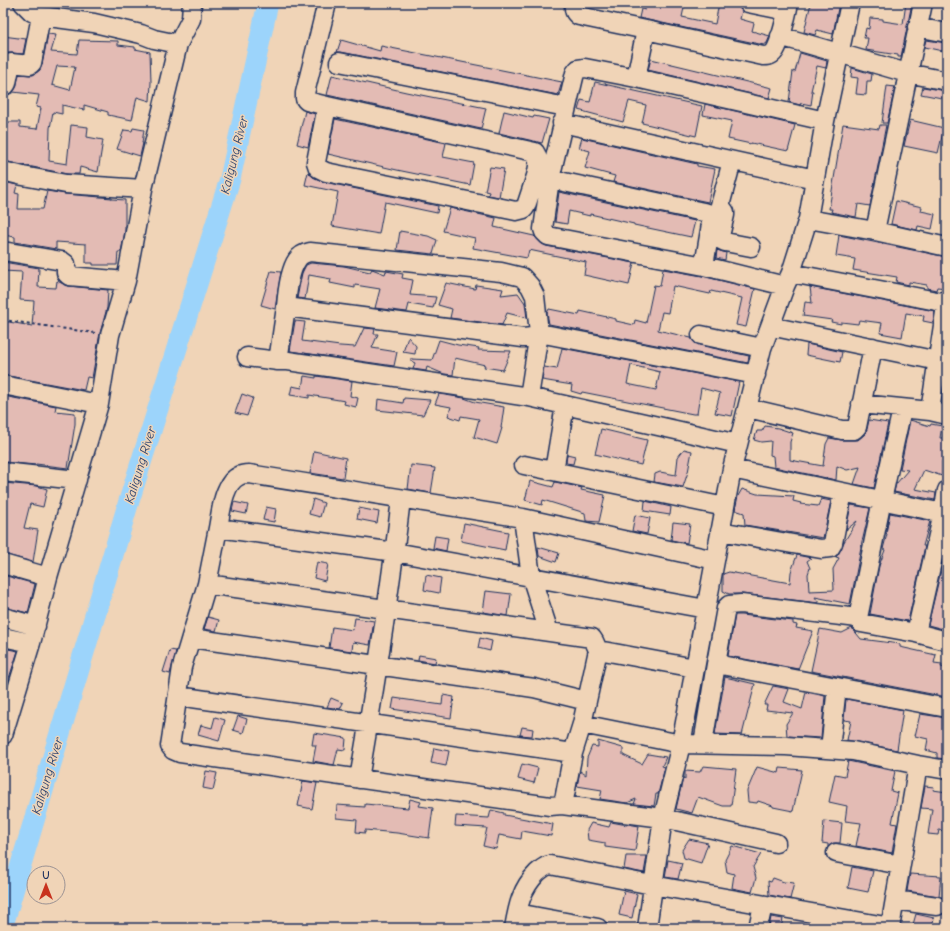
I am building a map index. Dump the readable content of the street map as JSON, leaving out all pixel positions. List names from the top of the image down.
{
  "water": ["Kaligung River"],
  "north": "top"
}
